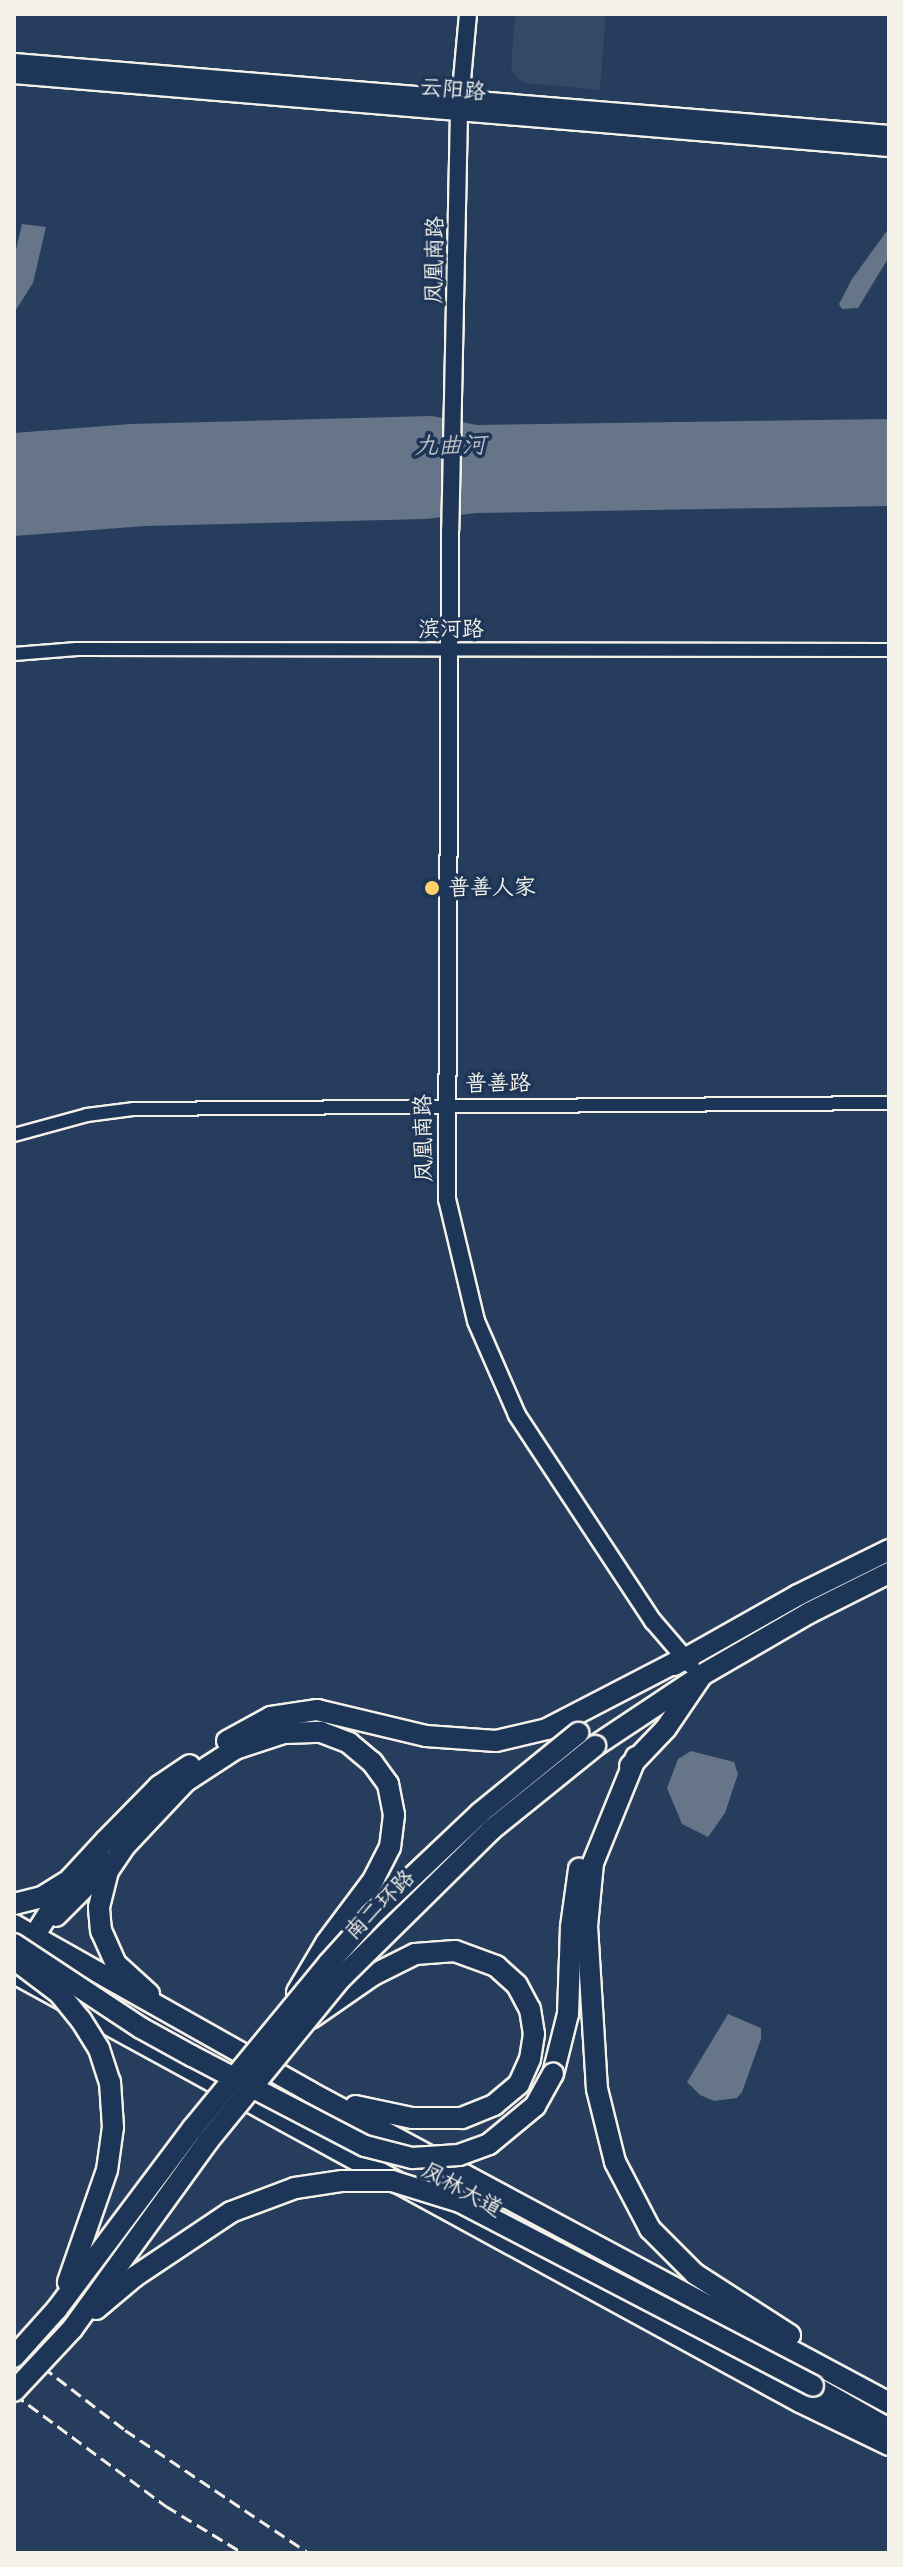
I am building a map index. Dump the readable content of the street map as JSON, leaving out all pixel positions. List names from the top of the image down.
{
  "streets": {
    "main road": ["南二环路", "凤林大道"],
    "street": [
      "云阳路",
      "凤凰南路",
      "滨河路",
      "普善路"
    ]
  },
  "crossings": [
    ["云阳路", "凤凰南路"],
    ["凤凰南路", "滨河路"],
    ["凤凰南路", "普善路"],
    ["凤凰南路", "南二环路"]
  ],
  "water": ["九曲河"],
  "places": ["普善人家"]
}
